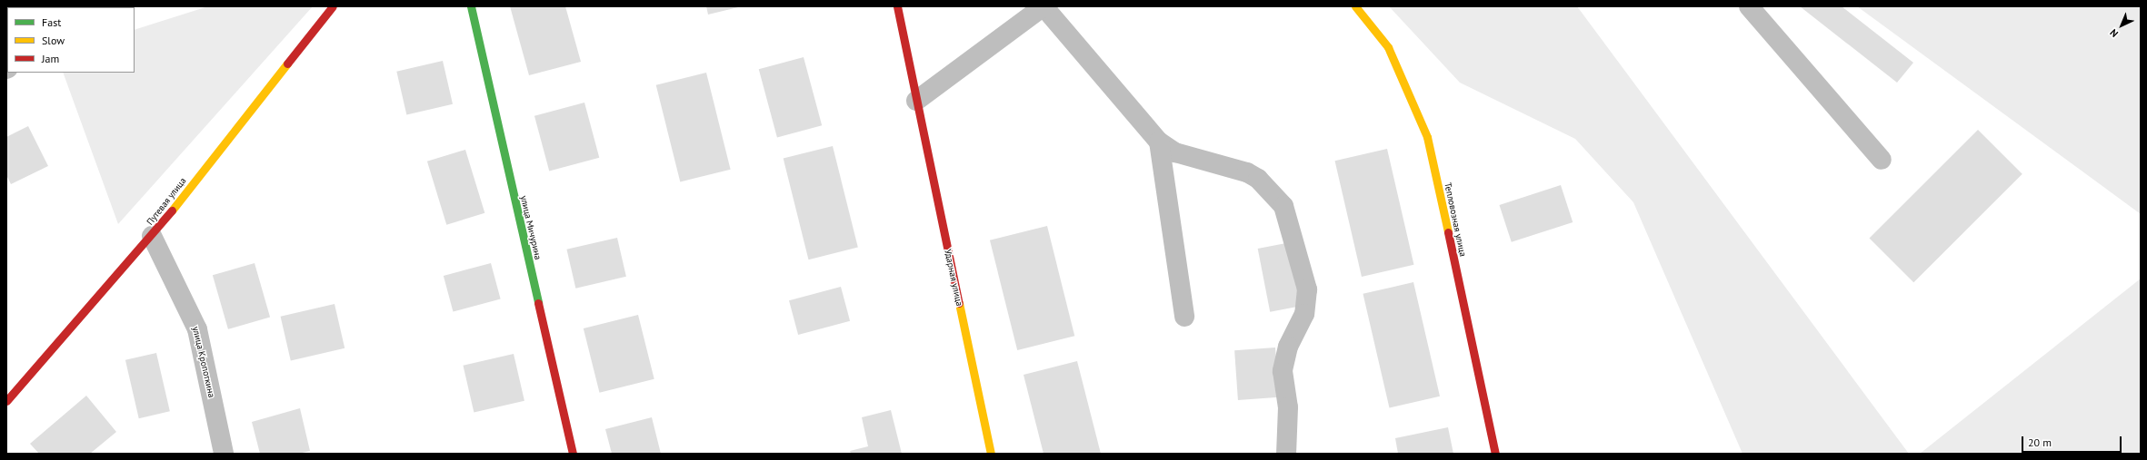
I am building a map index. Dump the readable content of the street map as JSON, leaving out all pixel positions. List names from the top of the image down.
{
  "streets": {
    "street": [
      "Путевая улица",
      "Тепловозная улица",
      "улица Мичурина",
      "Ударная улица",
      "улица Кропоткина"
    ]
  },
  "crossings": [
    ["Путевая улица", "улица Кропоткина"]
  ],
  "legend": ["Fast", "Slow", "Jam"],
  "scale_bar": "20 m",
  "north": "bottom left"
}
